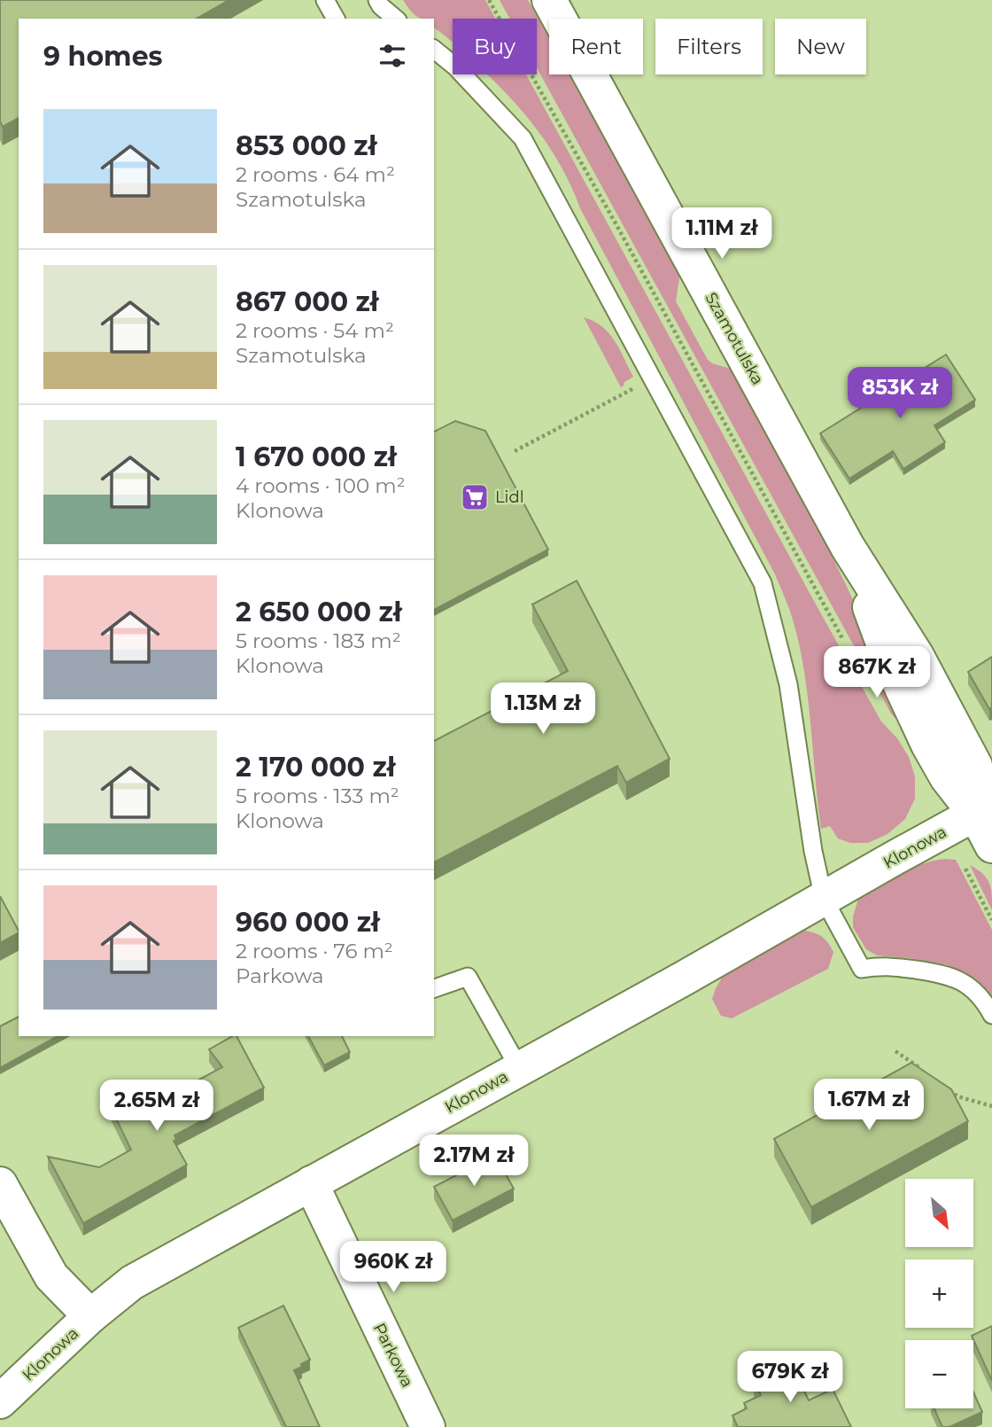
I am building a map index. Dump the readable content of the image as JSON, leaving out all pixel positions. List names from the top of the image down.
{
  "streets": {
    "street": ["Szamotulska", "Klonowa", "Parkowa"]
  },
  "crossings": [
    ["Szamotulska", "Klonowa"],
    ["Klonowa", "Parkowa"]
  ],
  "places": {
    "supermarket": ["Lidl"]
  },
  "north": "bottom right",
  "page": {
    "chip": [
      "Buy",
      "Rent",
      "Filters",
      "New"
    ],
    "heading": "9 homes",
    "list": [
      {
        "name": "853 000 zł",
        "note": "2 rooms · 64 m² · Szamotulska"
      },
      {
        "name": "867 000 zł",
        "note": "2 rooms · 54 m² · Szamotulska"
      },
      {
        "name": "1 670 000 zł",
        "note": "4 rooms · 100 m² · Klonowa"
      },
      {
        "name": "2 650 000 zł",
        "note": "5 rooms · 183 m² · Klonowa"
      },
      {
        "name": "2 170 000 zł",
        "note": "5 rooms · 133 m² · Klonowa"
      },
      {
        "name": "960 000 zł",
        "note": "2 rooms · 76 m² · Parkowa"
      }
    ],
    "price": [
      "1.11M zł",
      "853K zł",
      "867K zł",
      "1.13M zł",
      "1.67M zł",
      "2.65M zł",
      "2.17M zł",
      "960K zł",
      "679K zł"
    ],
    "map_buttons": ["+", "−"]
  }
}
